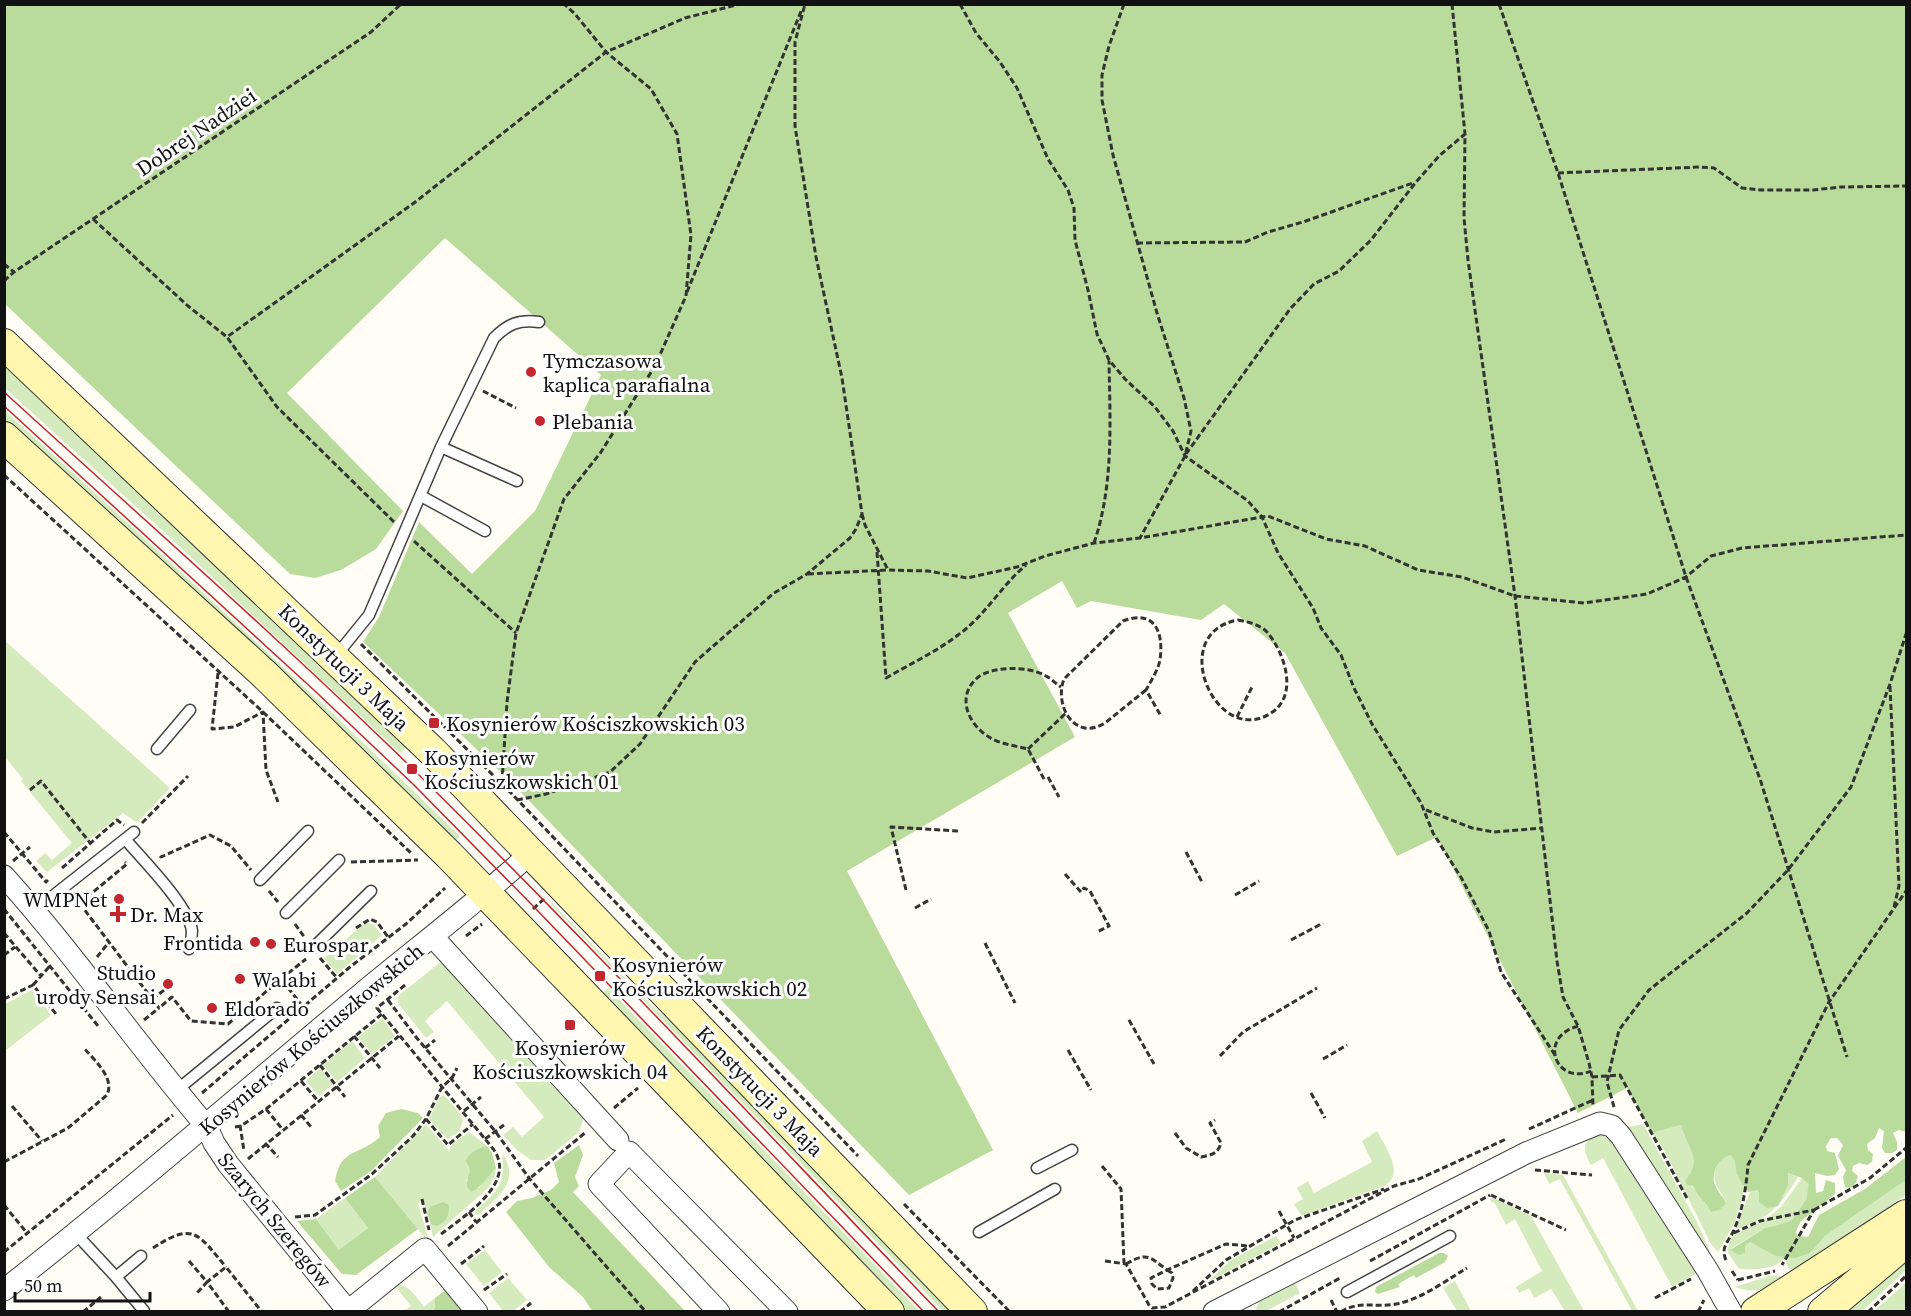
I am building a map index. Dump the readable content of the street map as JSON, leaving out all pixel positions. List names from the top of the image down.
{
  "streets": {
    "street": ["Konstytucji 3 Maja", "Kosynierów Kościuszkowskich", "Szarych Szeregów"],
    "path": ["Dobrej Nadziei"]
  },
  "crossings": [
    ["Konstytucji 3 Maja", "Kosynierów Kościuszkowskich"],
    ["Kosynierów Kościuszkowskich", "Szarych Szeregów"]
  ],
  "places": {
    "other": [
      "Tymczasowa kaplica parafialna",
      "Plebania",
      "WMPNet",
      "Frontida",
      "Eurospar",
      "Walabi",
      "Studio urody Sensai",
      "Eldorado"
    ],
    "transit": [
      "Kosynierów Kościszkowskich 03",
      "Kosynierów Kościuszkowskich 01",
      "Kosynierów Kościuszkowskich 02",
      "Kosynierów Kościuszkowskich 04"
    ],
    "health": ["Dr. Max"]
  },
  "scale_bar": "50 m"
}
